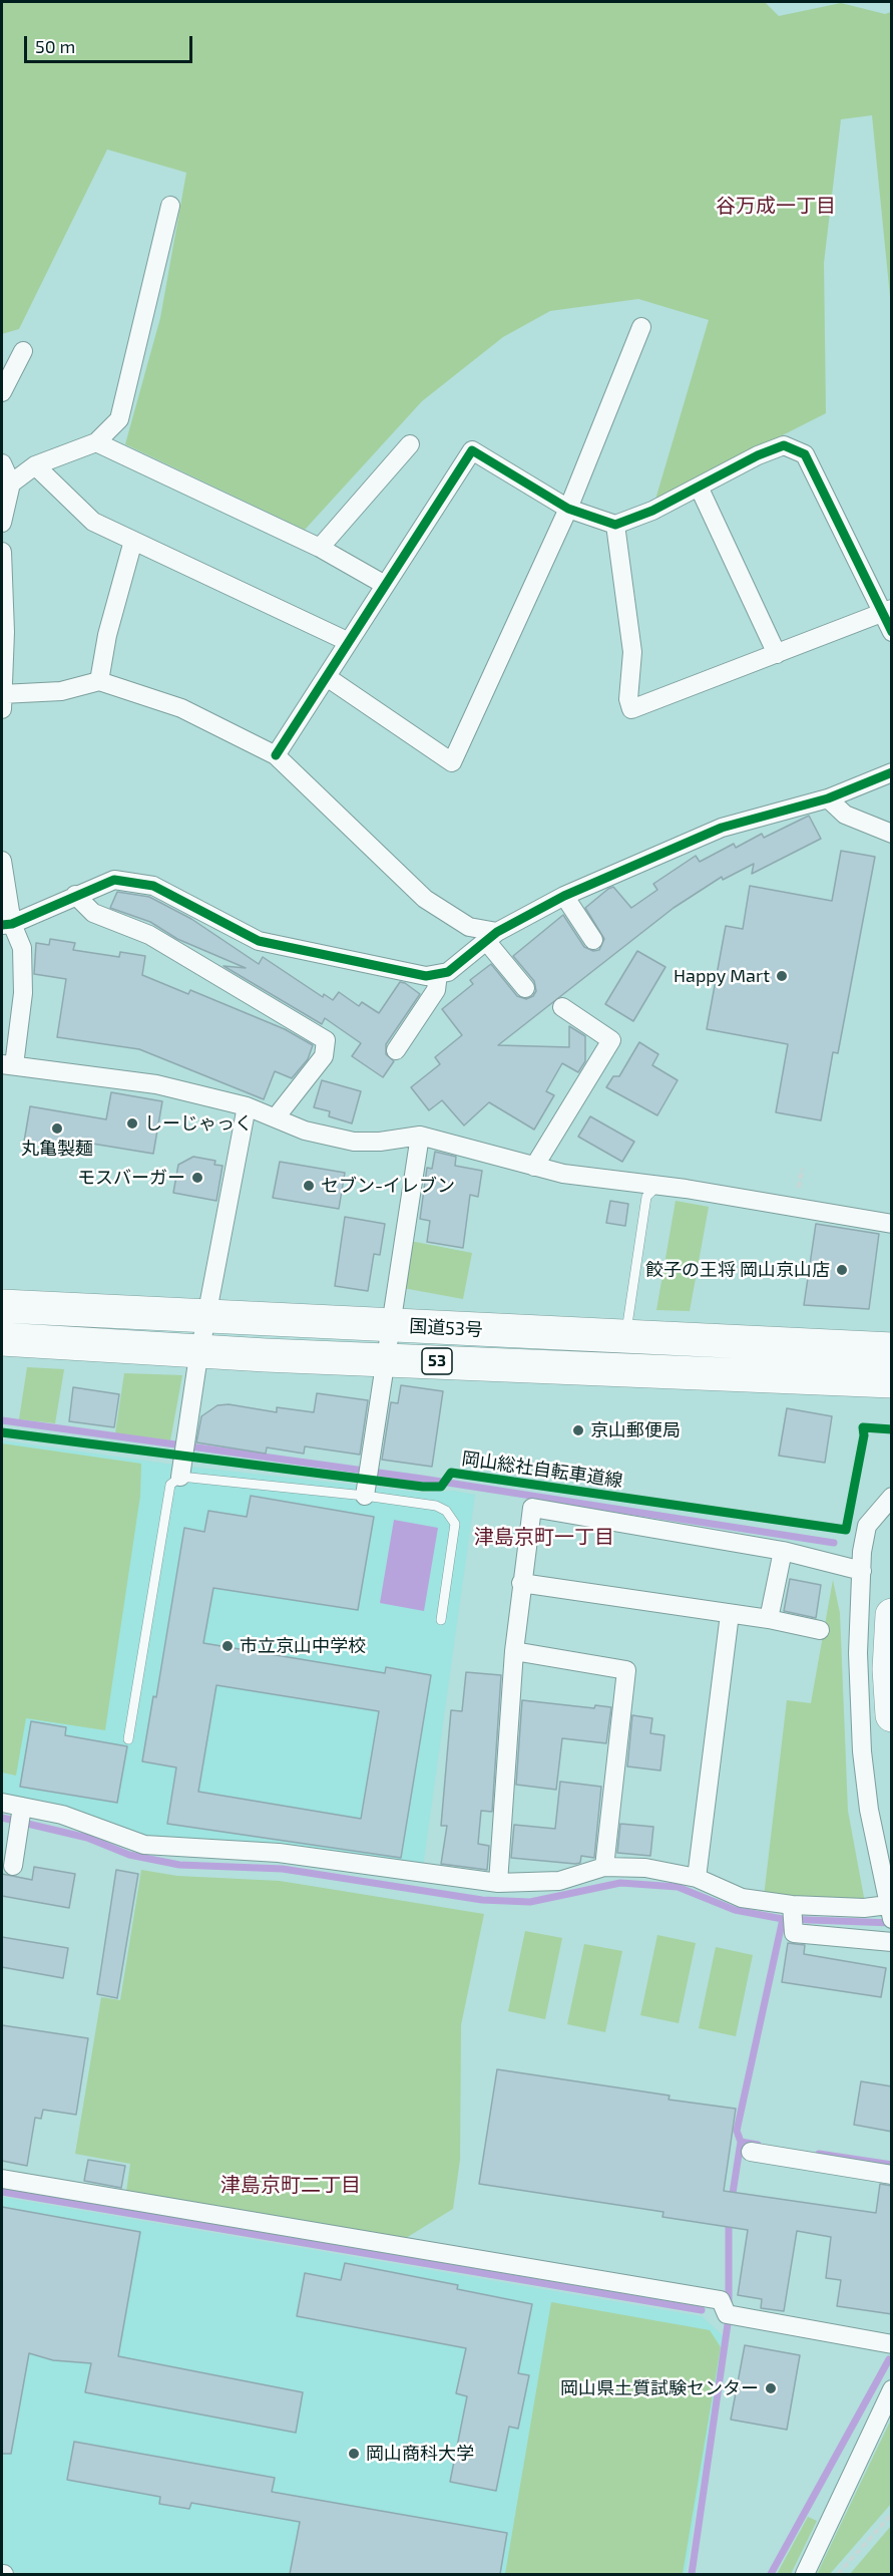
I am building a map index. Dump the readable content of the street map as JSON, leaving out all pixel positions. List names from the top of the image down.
{
  "streets": {
    "highway": ["国道53号", "53"],
    "cycle path": ["岡山総社自転車道線"]
  },
  "districts": ["谷万成一丁目", "津島京町一丁目", "津島京町二丁目"],
  "places": [
    "Happy Mart",
    "しーじゃっく",
    "丸亀製麺",
    "モスバーガー",
    "セブン-イレブン",
    "餃子の王将 岡山京山店",
    "京山郵便局",
    "市立京山中学校",
    "岡山県土質試験センター",
    "岡山商科大学"
  ],
  "scale_bar": "50 m"
}
